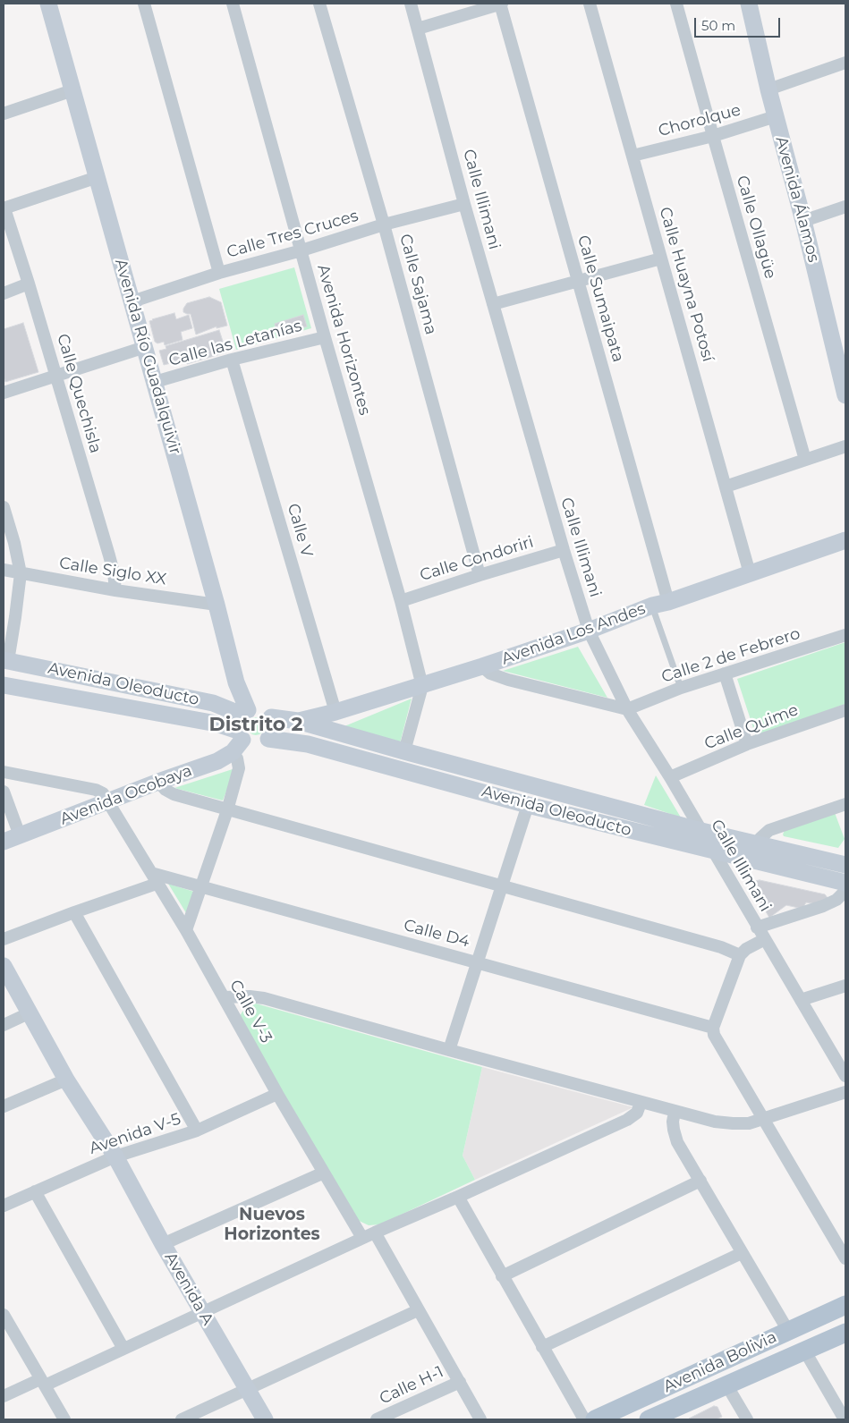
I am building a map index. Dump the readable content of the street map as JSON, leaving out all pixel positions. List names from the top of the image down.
{
  "streets": {
    "main road": ["Avenida Bolivia"],
    "street": [
      "Chorolque",
      "Calle Illimani",
      "Avenida Álamos",
      "Calle Ollagüe",
      "Calle Tres Cruces",
      "Calle Sajama",
      "Calle Huayna Potosí",
      "Calle Sumaipata",
      "Avenida Horizontes",
      "Calle las Letanías",
      "Avenida Río Guadalquivir",
      "Calle Quechisla",
      "Calle V",
      "Calle Condoriri",
      "Calle Siglo XX",
      "Avenida Los Andes",
      "Calle 2 de Febrero",
      "Avenida Oleoducto",
      "Calle Quime",
      "Avenida Ocobaya",
      "Calle D4",
      "Calle V-3",
      "Avenida V-5",
      "Avenida A",
      "Calle H-1"
    ]
  },
  "crossings": [
    ["Chorolque", "Avenida Álamos"],
    ["Chorolque", "Calle Ollagüe"],
    ["Chorolque", "Calle Huayna Potosí"],
    ["Calle Illimani", "Calle Tres Cruces"],
    ["Calle Illimani", "Calle Condoriri"],
    ["Calle Illimani", "Avenida Los Andes"],
    ["Calle Illimani", "Calle 2 de Febrero"],
    ["Calle Illimani", "Avenida Oleoducto"],
    ["Calle Illimani", "Calle Quime"],
    ["Calle Tres Cruces", "Calle Sajama"],
    ["Calle Tres Cruces", "Avenida Horizontes"],
    ["Calle Tres Cruces", "Avenida Río Guadalquivir"],
    ["Calle Sajama", "Calle Condoriri"],
    ["Calle Huayna Potosí", "Avenida Los Andes"],
    ["Calle Sumaipata", "Avenida Los Andes"],
    ["Avenida Horizontes", "Calle las Letanías"],
    ["Avenida Horizontes", "Calle Condoriri"],
    ["Avenida Horizontes", "Avenida Los Andes"],
    ["Calle las Letanías", "Avenida Río Guadalquivir"],
    ["Calle las Letanías", "Calle V"],
    ["Avenida Río Guadalquivir", "Calle Siglo XX"],
    ["Avenida Río Guadalquivir", "Avenida Oleoducto"],
    ["Avenida Río Guadalquivir", "Avenida Ocobaya"],
    ["Calle Quechisla", "Calle Siglo XX"],
    ["Calle V", "Avenida Los Andes"],
    ["Avenida Los Andes", "Avenida Oleoducto"],
    ["Avenida Oleoducto", "Avenida Ocobaya"],
    ["Avenida Ocobaya", "Calle V-3"],
    ["Calle D4", "Calle V-3"],
    ["Calle V-3", "Avenida V-5"],
    ["Avenida V-5", "Avenida A"]
  ],
  "districts": ["Distrito 2", "Nuevos Horizontes"],
  "scale_bar": "50 m"
}
